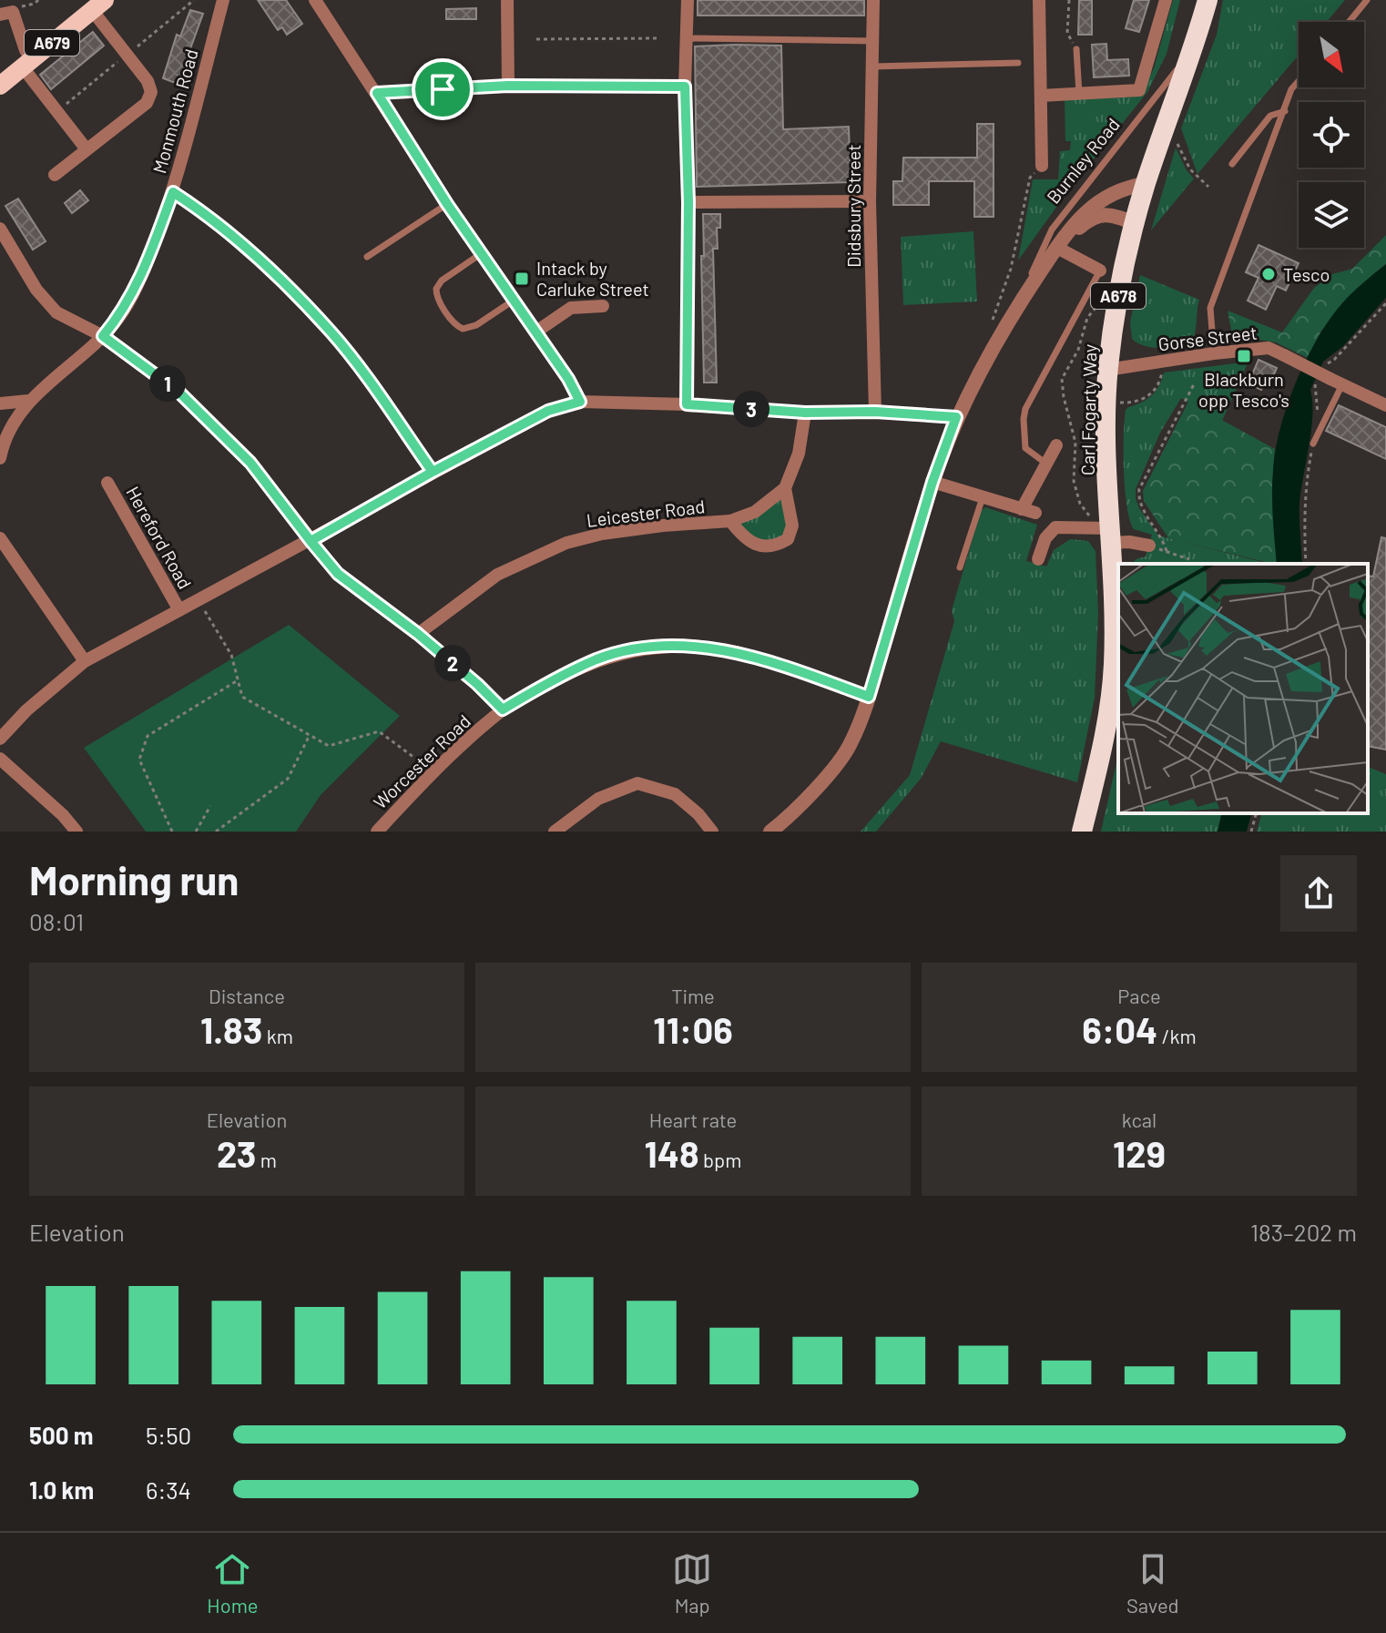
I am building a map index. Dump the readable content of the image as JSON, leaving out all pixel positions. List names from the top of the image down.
{
  "streets": {
    "highway": ["A678", "Carl Fogarty Way"],
    "main road": ["A679"],
    "street": [
      "Monmouth Road",
      "Burnley Road",
      "Didsbury Street",
      "Gorse Street",
      "Leicester Road",
      "Hereford Road",
      "Worcester Road"
    ]
  },
  "crossings": [
    ["Burnley Road", "Carl Fogarty Way"],
    ["Burnley Road", "Hereford Road"],
    ["Didsbury Street", "Hereford Road"],
    ["Gorse Street", "Carl Fogarty Way"]
  ],
  "places": {
    "other": ["Tesco"],
    "transit": ["Intack by Carluke Street", "Blackburn opp Tesco's"]
  },
  "north": "bottom right",
  "page": {
    "pins": ["1", "3", "2"],
    "heading": ["Morning run", "08:01"],
    "stats": [
      ["Distance", "1.83 km"],
      ["Time", "11:06"],
      ["Pace", "6:04 /km"],
      ["Elevation", "23 m"],
      ["Heart rate", "148 bpm"],
      ["kcal", "129"]
    ],
    "chart": ["Elevation", "183–202 m"],
    "list": [
      {
        "name": "500 m",
        "note": "5:50"
      },
      {
        "name": "1.0 km",
        "note": "6:34"
      }
    ],
    "tabs": ["Home", "Map", "Saved"]
  }
}
